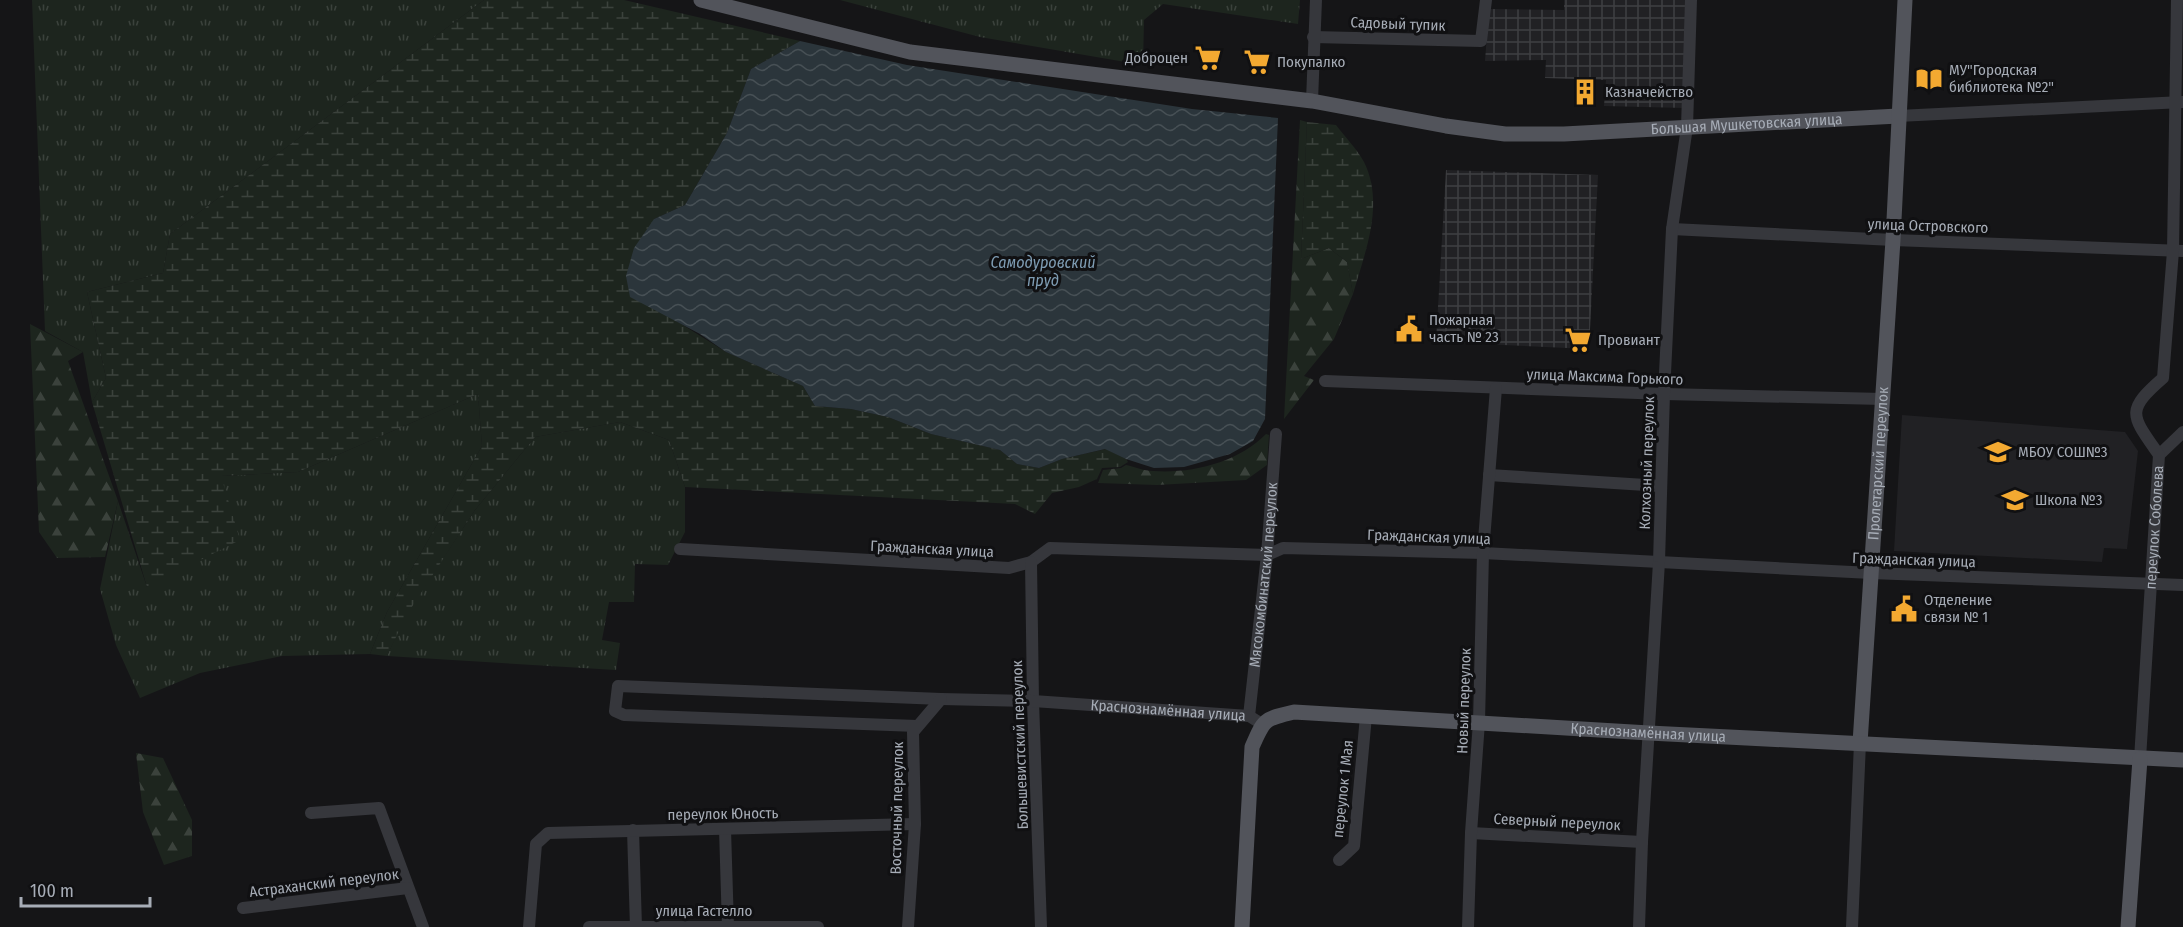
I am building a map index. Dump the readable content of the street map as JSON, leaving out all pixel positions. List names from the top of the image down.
{
  "streets": {
    "main road": [
      "Большая Мушкетовская улица",
      "Пролетарский переулок",
      "переулок Соболева",
      "Краснознамённая улица"
    ],
    "street": [
      "Садовый тупик",
      "улица Островского",
      "улица Максима Горького",
      "Колхозный переулок",
      "Гражданская улица",
      "Мясокомбинатский переулок",
      "Новый переулок",
      "Большевистский переулок",
      "переулок 1 Мая",
      "Восточный переулок",
      "переулок Юность",
      "Северный переулок",
      "Астраханский переулок",
      "улица Гастелло"
    ]
  },
  "crossings": [
    ["Большая Мушкетовская улица", "Колхозный переулок"],
    ["Большая Мушкетовская улица", "Пролетарский переулок"],
    ["Большая Мушкетовская улица", "переулок Соболева"],
    ["улица Островского", "Колхозный переулок"],
    ["улица Островского", "Пролетарский переулок"],
    ["улица Островского", "переулок Соболева"],
    ["улица Максима Горького", "Колхозный переулок"],
    ["улица Максима Горького", "Пролетарский переулок"],
    ["улица Максима Горького", "Новый переулок"],
    ["Колхозный переулок", "Гражданская улица"],
    ["Колхозный переулок", "Краснознамённая улица"],
    ["Колхозный переулок", "Северный переулок"],
    ["Пролетарский переулок", "Гражданская улица"],
    ["Пролетарский переулок", "Краснознамённая улица"],
    ["переулок Соболева", "Гражданская улица"],
    ["переулок Соболева", "Краснознамённая улица"],
    ["Гражданская улица", "Мясокомбинатский переулок"],
    ["Гражданская улица", "Новый переулок"],
    ["Гражданская улица", "Большевистский переулок"],
    ["Мясокомбинатский переулок", "Краснознамённая улица"],
    ["Новый переулок", "Краснознамённая улица"],
    ["Новый переулок", "Северный переулок"],
    ["Краснознамённая улица", "Большевистский переулок"],
    ["Краснознамённая улица", "переулок 1 Мая"],
    ["Краснознамённая улица", "Восточный переулок"],
    ["Восточный переулок", "переулок Юность"]
  ],
  "water": ["Самодуровский пруд"],
  "places": {
    "supermarket": ["Доброцен", "Покупалко", "Провиант"],
    "library": ["МУ\"Городская библиотека №2\""],
    "building": ["Казначейство"],
    "public building": ["Пожарная часть № 23", "Отделение связи № 1"],
    "school or university": ["МБОУ СОШ№3", "Школа №3"]
  },
  "scale_bar": "100 m"
}
